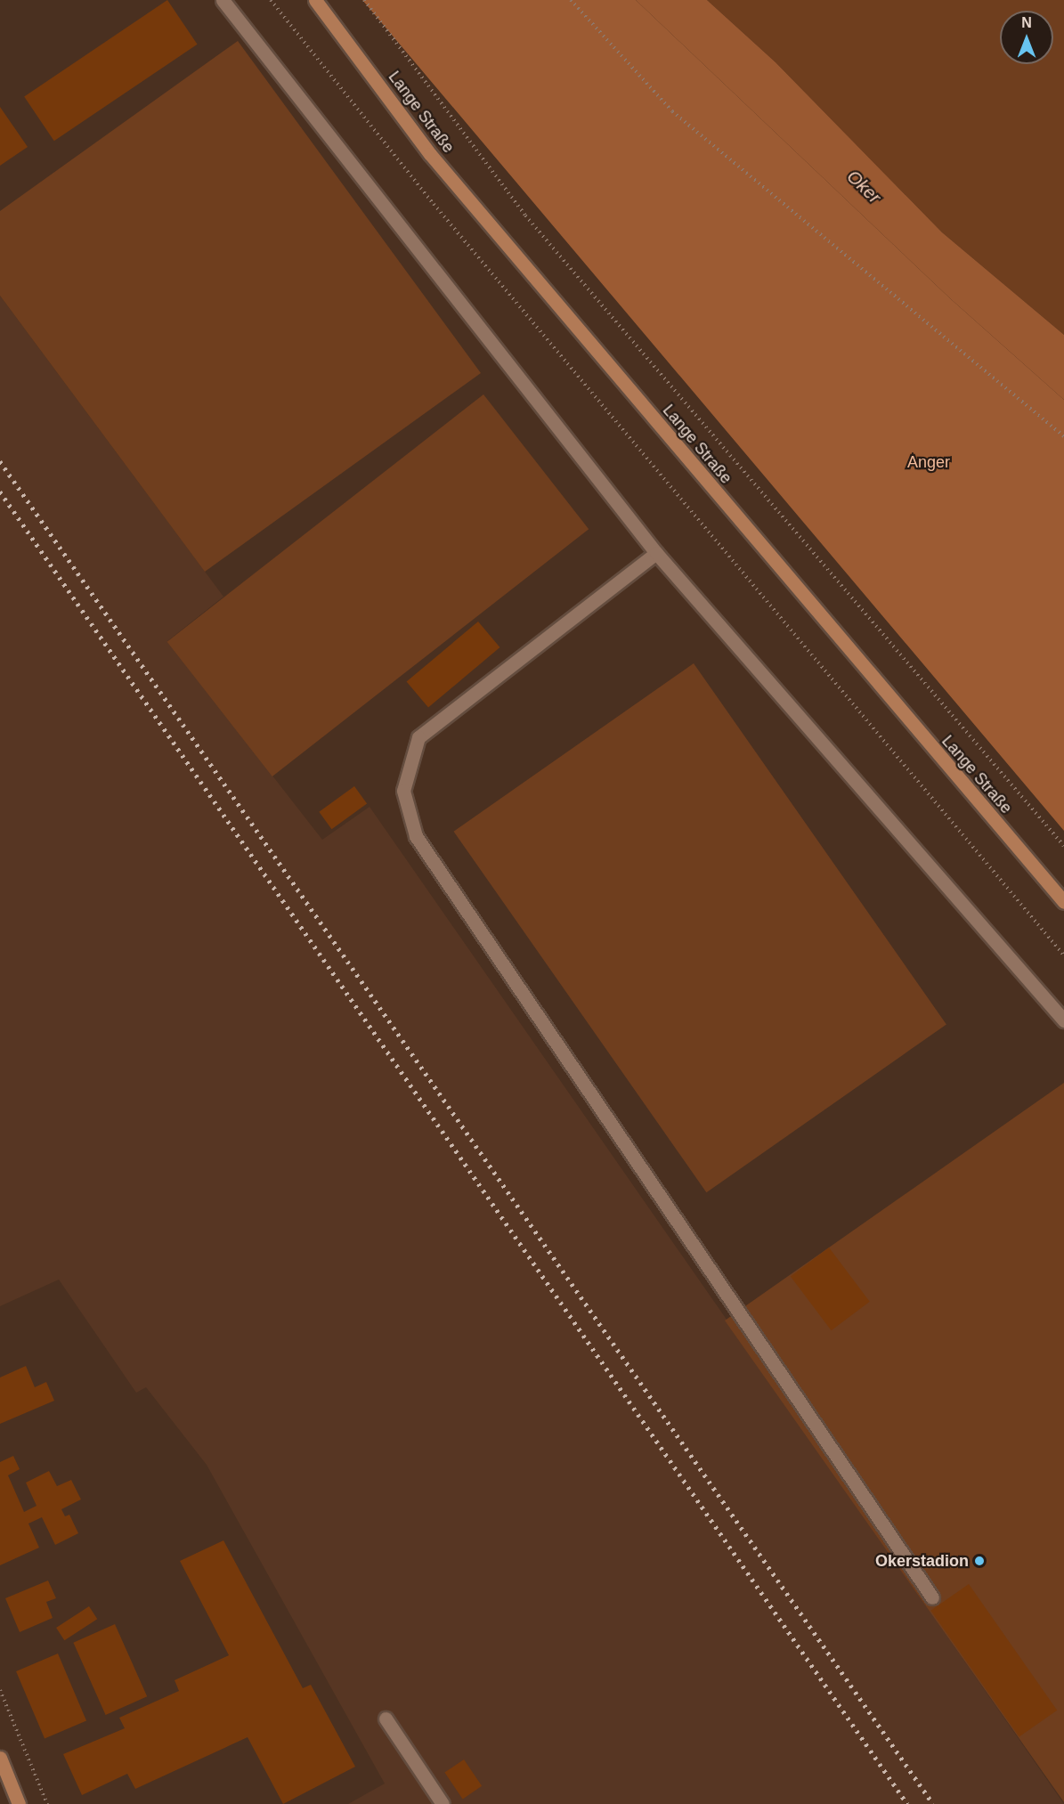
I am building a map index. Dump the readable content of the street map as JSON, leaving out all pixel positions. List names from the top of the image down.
{
  "streets": {
    "street": ["Lange Straße"]
  },
  "water": ["Oker"],
  "parks": ["Anger"],
  "places": ["Okerstadion"],
  "north": "top"
}
